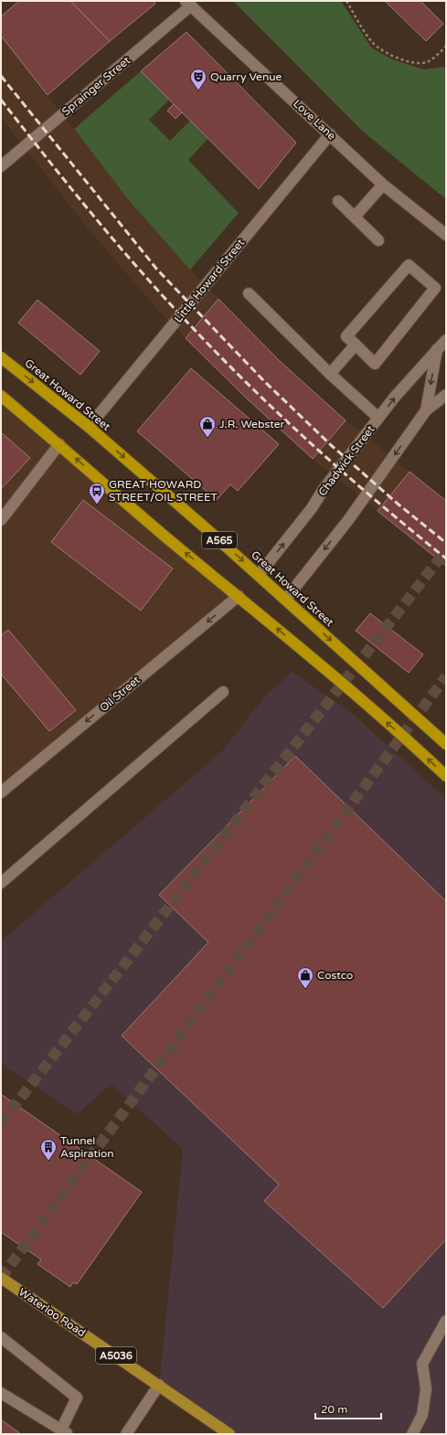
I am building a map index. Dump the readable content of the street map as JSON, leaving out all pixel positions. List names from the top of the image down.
{
  "streets": {
    "highway": ["Great Howard Street", "A565"],
    "main road": ["Waterloo Road", "A5036"],
    "street": [
      "Sprainger Street",
      "Love Lane",
      "Little Howard Street",
      "Chadwick Street",
      "Oil Street"
    ]
  },
  "crossings": [
    ["Sprainger Street", "Love Lane"],
    ["Love Lane", "Little Howard Street"],
    ["Little Howard Street", "Great Howard Street"],
    ["Great Howard Street", "Chadwick Street"],
    ["A565", "Oil Street"]
  ],
  "places": {
    "theatre": ["Quarry Venue"],
    "shop": ["J.R. Webster", "Costco"],
    "bus stop": ["GREAT HOWARD STREET/OIL STREET"],
    "building": ["Tunnel Aspiration"]
  },
  "scale_bar": "20 m"
}
